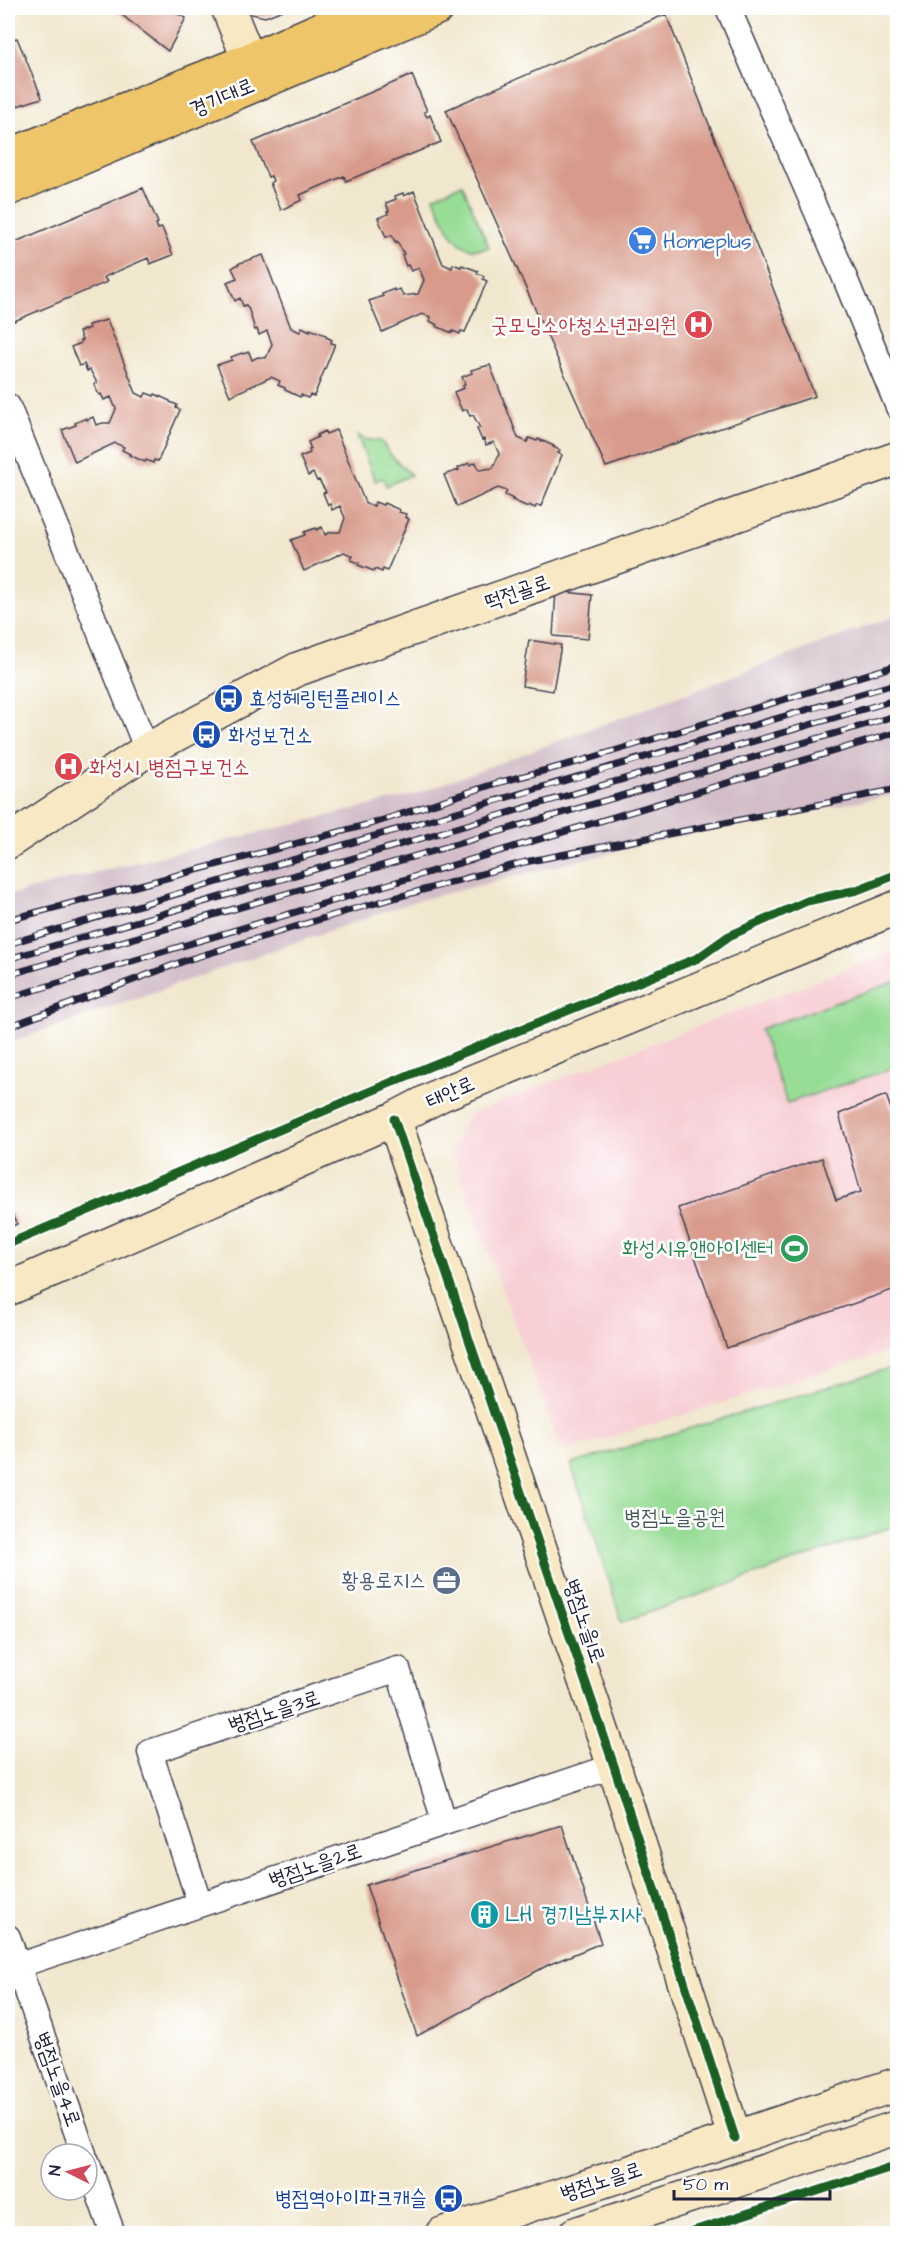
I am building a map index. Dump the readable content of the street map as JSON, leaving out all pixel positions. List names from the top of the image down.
{
  "streets": {
    "main road": ["경기대로"],
    "street": [
      "떡전골로",
      "태안로",
      "병점노을1로",
      "병점노을3로",
      "병점노을2로",
      "병점노을4로",
      "병점노을로"
    ]
  },
  "crossings": [
    ["태안로", "병점노을1로"],
    ["병점노을1로", "병점노을2로"],
    ["병점노을1로", "병점노을로"],
    ["병점노을3로", "병점노을2로"],
    ["병점노을2로", "병점노을4로"]
  ],
  "parks": ["병점노을공원"],
  "places": {
    "supermarket": ["Homeplus"],
    "hospital": ["굿모닝소아청소년과의원", "화성시 병점구보건소"],
    "bus stop": ["효성헤링턴플레이스", "화성보건소", "병점역아이파크캐슬"],
    "sports": ["화성시유앤아이센터"],
    "office": ["황용로지스"],
    "building": ["LH 경기남부지사"]
  },
  "scale_bar": "50 m",
  "north": "left"
}
